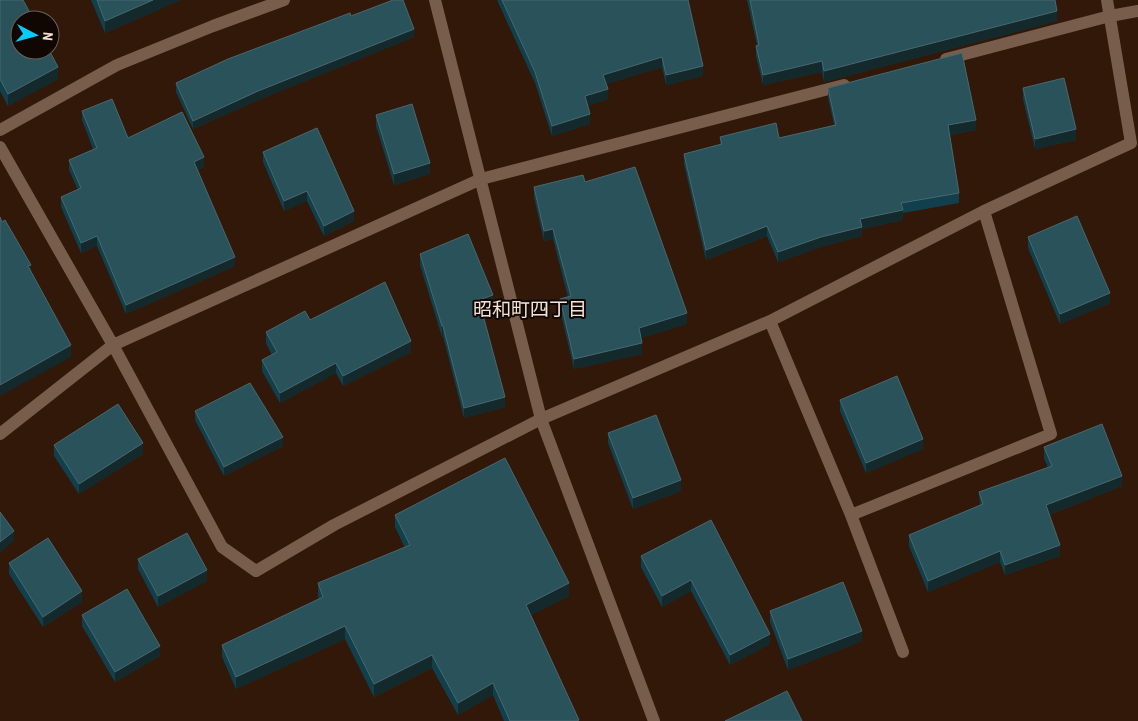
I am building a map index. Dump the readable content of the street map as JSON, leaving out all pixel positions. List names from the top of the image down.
{
  "districts": ["昭和町四丁目"],
  "north": "right"
}
